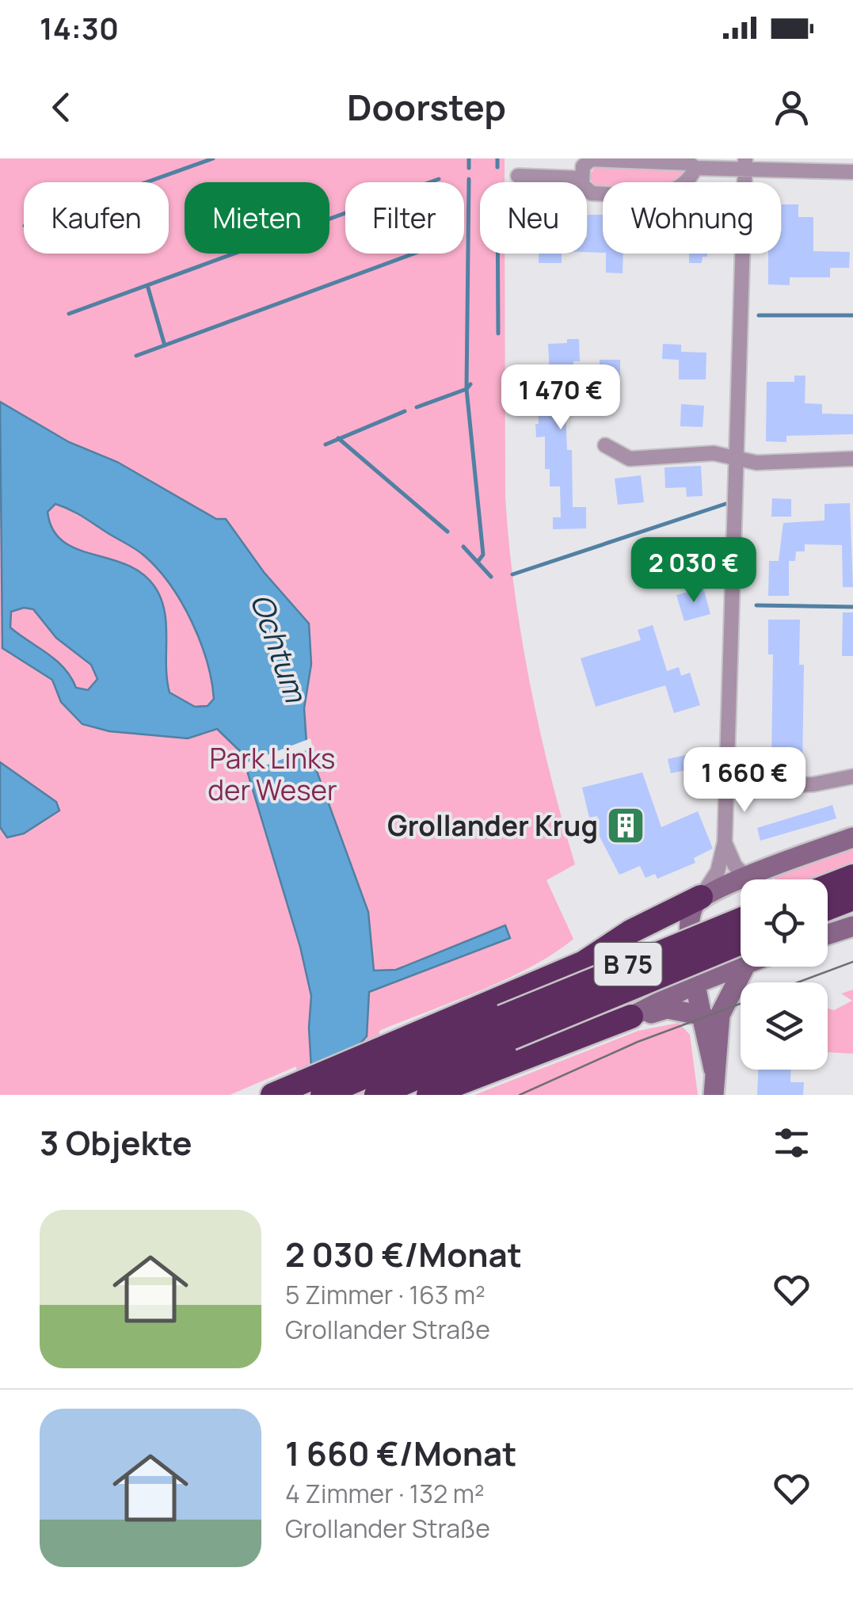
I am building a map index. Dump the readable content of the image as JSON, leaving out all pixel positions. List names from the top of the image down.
{
  "streets": {
    "highway": ["B 75"]
  },
  "water": ["Ochtum"],
  "parks": ["Park Links der Weser"],
  "places": {
    "building": ["Grollander Krug"]
  },
  "page": {
    "status": "14:30",
    "header": "Doorstep",
    "chip": [
      "Kaufen",
      "Mieten",
      "Filter",
      "Neu",
      "Wohnung"
    ],
    "price": ["1 470 €", "2 030 €", "1 660 €"],
    "heading": "3 Objekte",
    "list": [
      {
        "name": "2 030 €/Monat",
        "note": "5 Zimmer · 163 m² · Grollander Straße"
      },
      {
        "name": "1 660 €/Monat",
        "note": "4 Zimmer · 132 m² · Grollander Straße"
      }
    ]
  }
}
